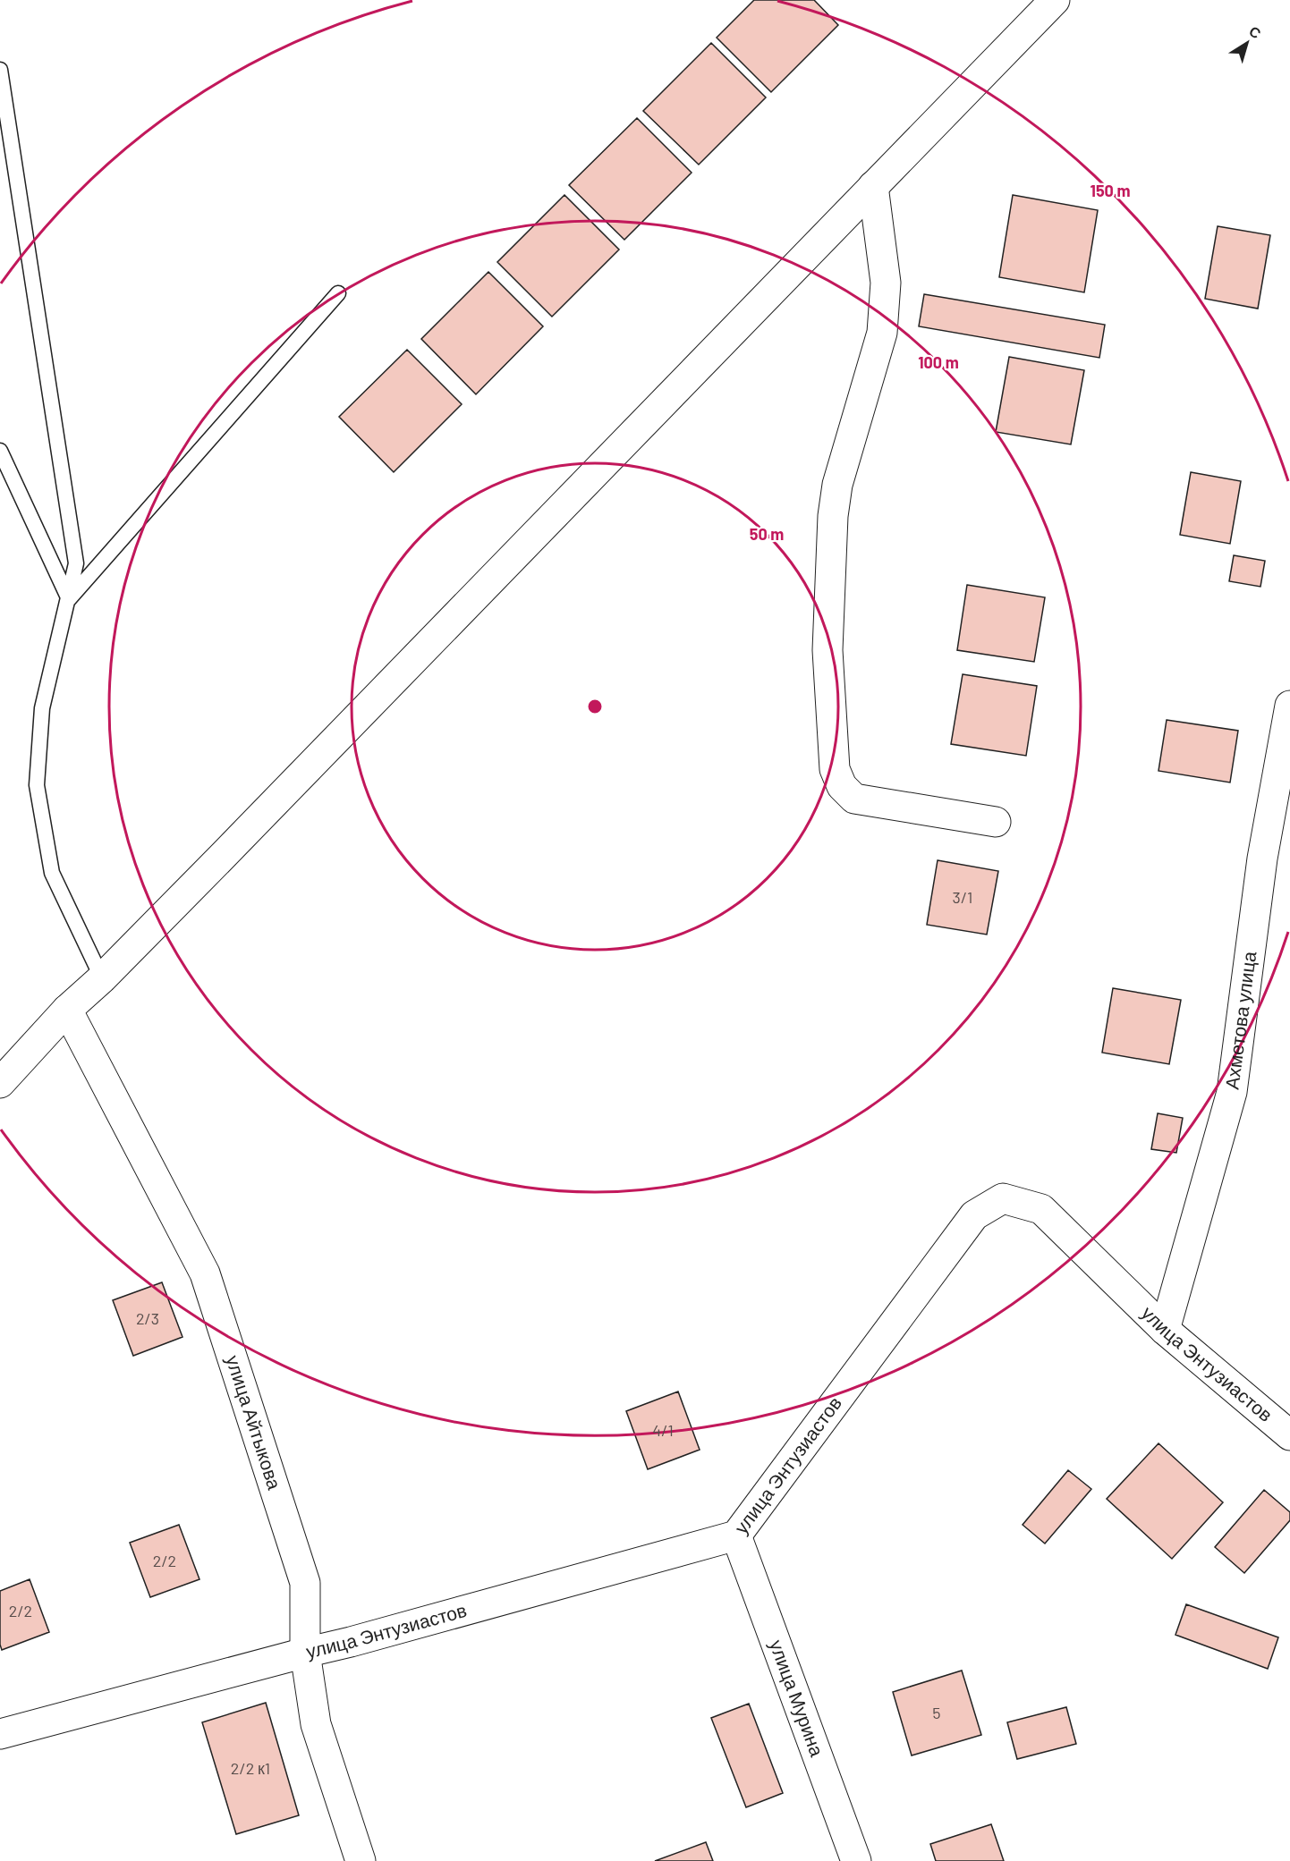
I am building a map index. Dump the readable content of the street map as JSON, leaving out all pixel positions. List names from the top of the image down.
{
  "streets": {
    "street": [
      "Ахметова улица",
      "улица Энтузиастов",
      "улица Айтыкова",
      "улица Мурина"
    ]
  },
  "crossings": [
    ["Ахметова улица", "улица Энтузиастов"],
    ["улица Энтузиастов", "улица Айтыкова"],
    ["улица Энтузиастов", "улица Мурина"]
  ],
  "house_numbers": [
    "3/1",
    "2/3",
    "4/1",
    "2/2",
    "2/2",
    "5",
    "2/2 к1"
  ],
  "north": "top right",
  "rings": ["150 m", "100 m", "50 m"]
}
